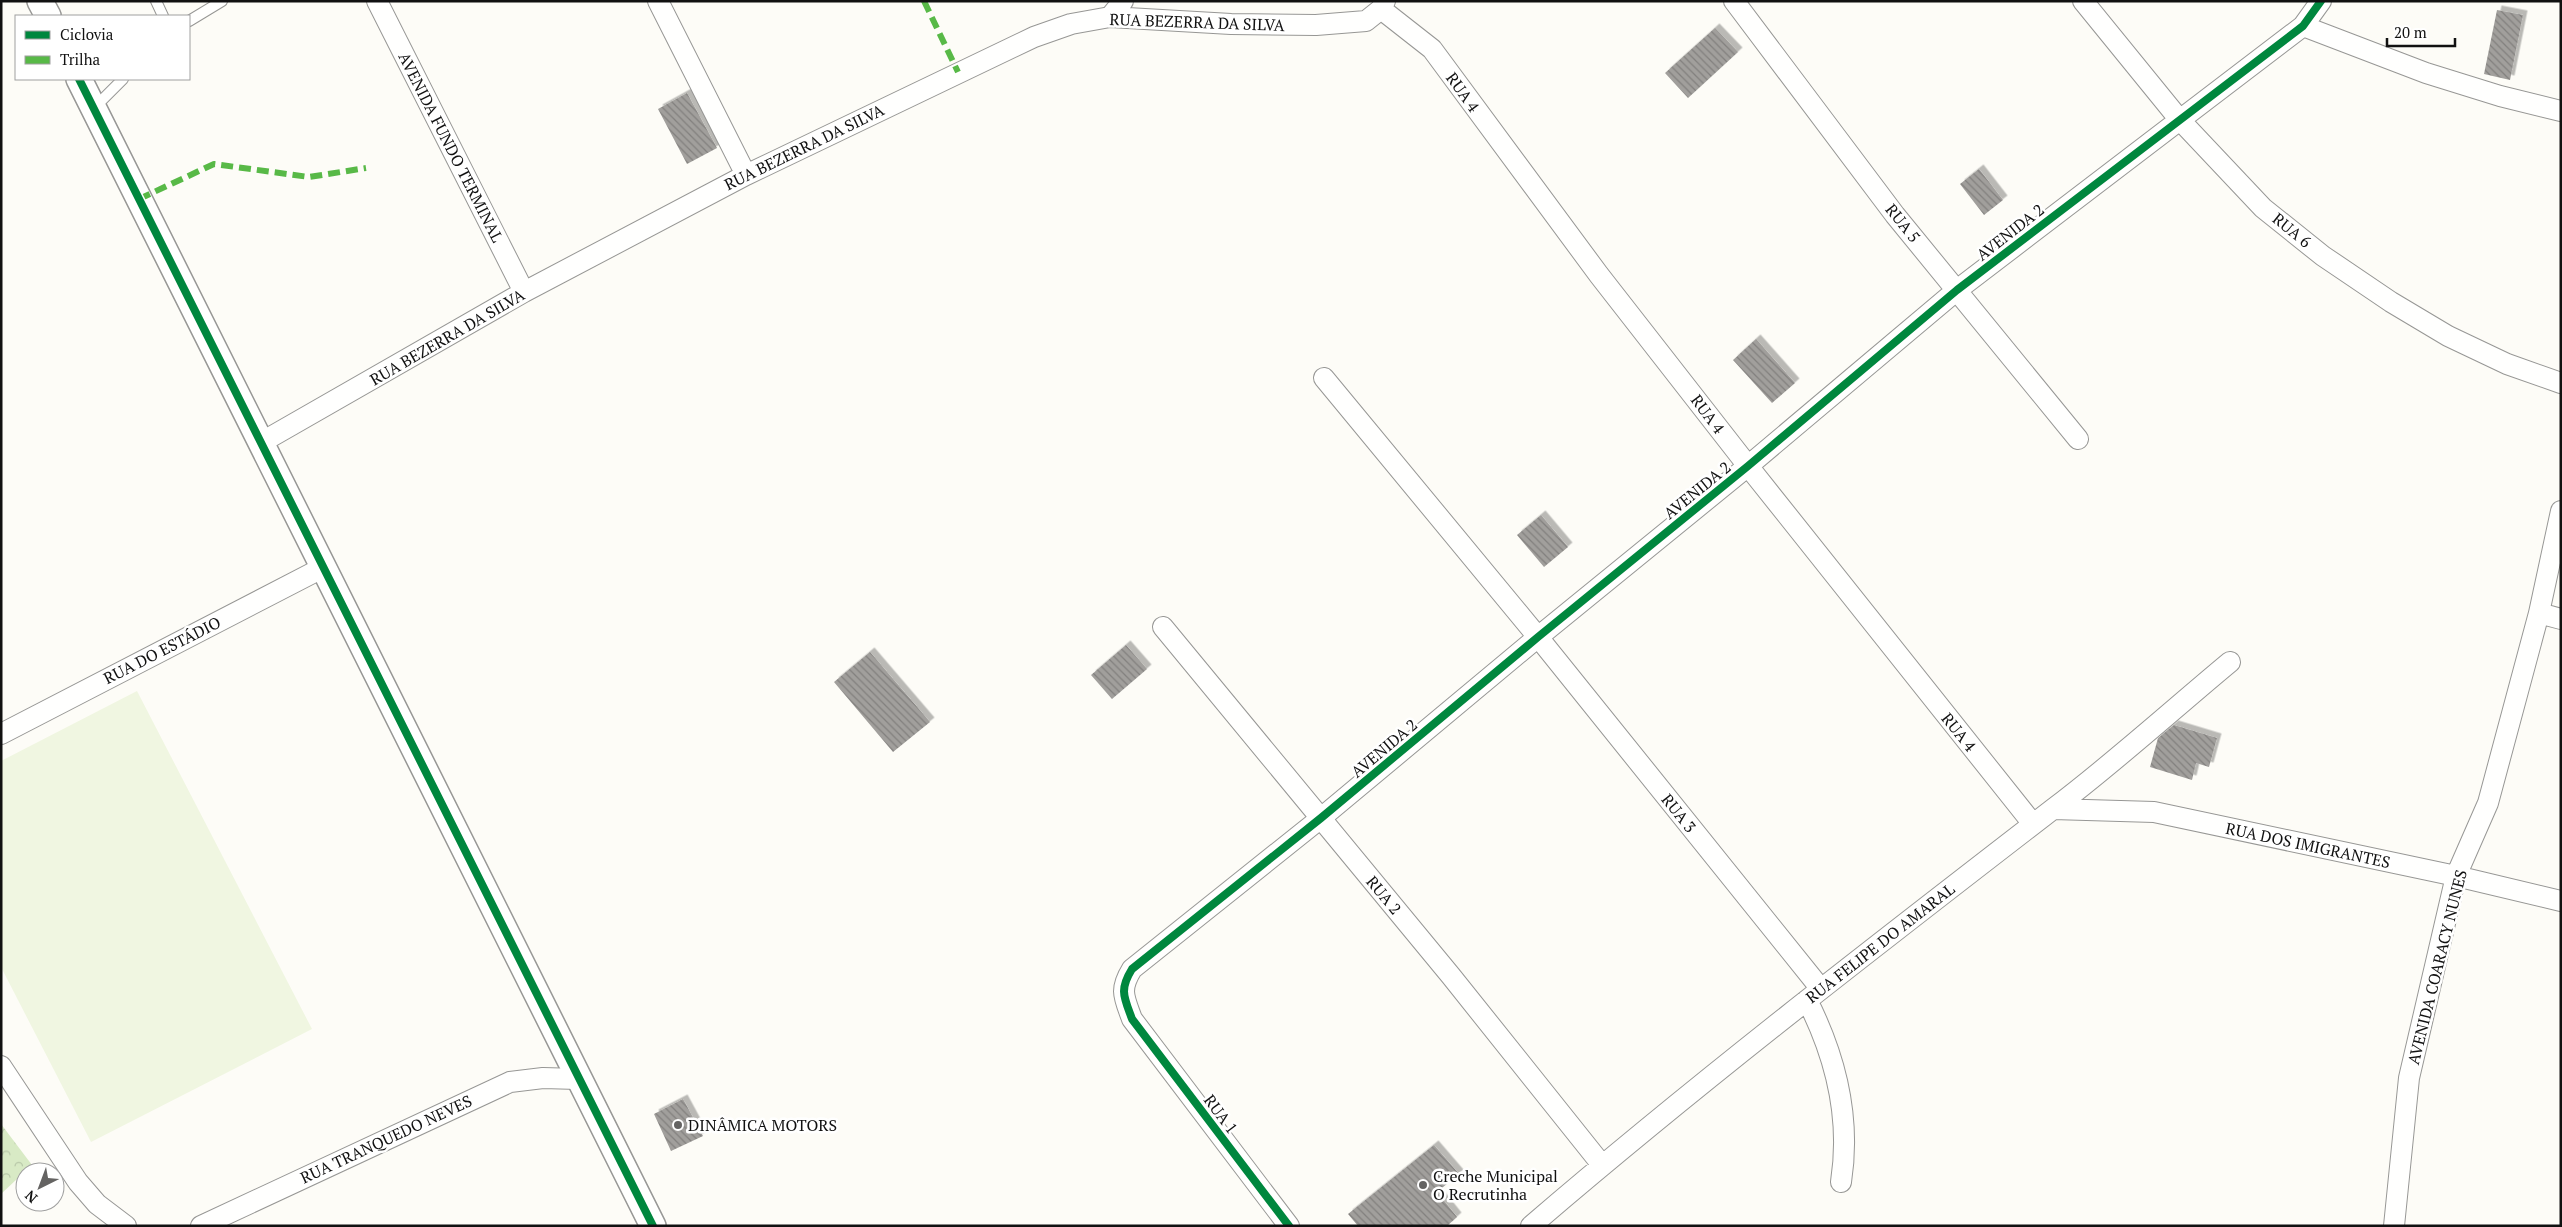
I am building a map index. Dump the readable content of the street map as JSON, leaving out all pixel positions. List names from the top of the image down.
{
  "streets": {
    "street": [
      "RUA BEZERRA DA SILVA",
      "RUA 4",
      "AVENIDA FUNDO TERMINAL",
      "RUA 5",
      "RUA 6",
      "AVENIDA 2",
      "RUA DO ESTÁDIO",
      "RUA 3",
      "RUA DOS IMIGRANTES",
      "RUA 2",
      "RUA FELIPE DO AMARAL",
      "AVENIDA COARACY NUNES",
      "RUA 1",
      "RUA TRANQUEDO NEVES"
    ]
  },
  "crossings": [
    ["RUA BEZERRA DA SILVA", "RUA 4"],
    ["RUA BEZERRA DA SILVA", "AVENIDA FUNDO TERMINAL"],
    ["RUA 4", "AVENIDA 2"],
    ["RUA 4", "RUA FELIPE DO AMARAL"],
    ["RUA 5", "AVENIDA 2"],
    ["RUA 6", "AVENIDA 2"],
    ["AVENIDA 2", "RUA 3"],
    ["AVENIDA 2", "RUA 2"],
    ["AVENIDA 2", "RUA 1"],
    ["RUA 3", "RUA FELIPE DO AMARAL"],
    ["RUA DOS IMIGRANTES", "RUA FELIPE DO AMARAL"],
    ["RUA DOS IMIGRANTES", "AVENIDA COARACY NUNES"],
    ["RUA 2", "RUA FELIPE DO AMARAL"]
  ],
  "places": ["DINÂMICA MOTORS", "Creche Municipal O Recrutinha"],
  "legend": ["Ciclovia", "Trilha"],
  "scale_bar": "20 m",
  "north": "bottom left"
}
